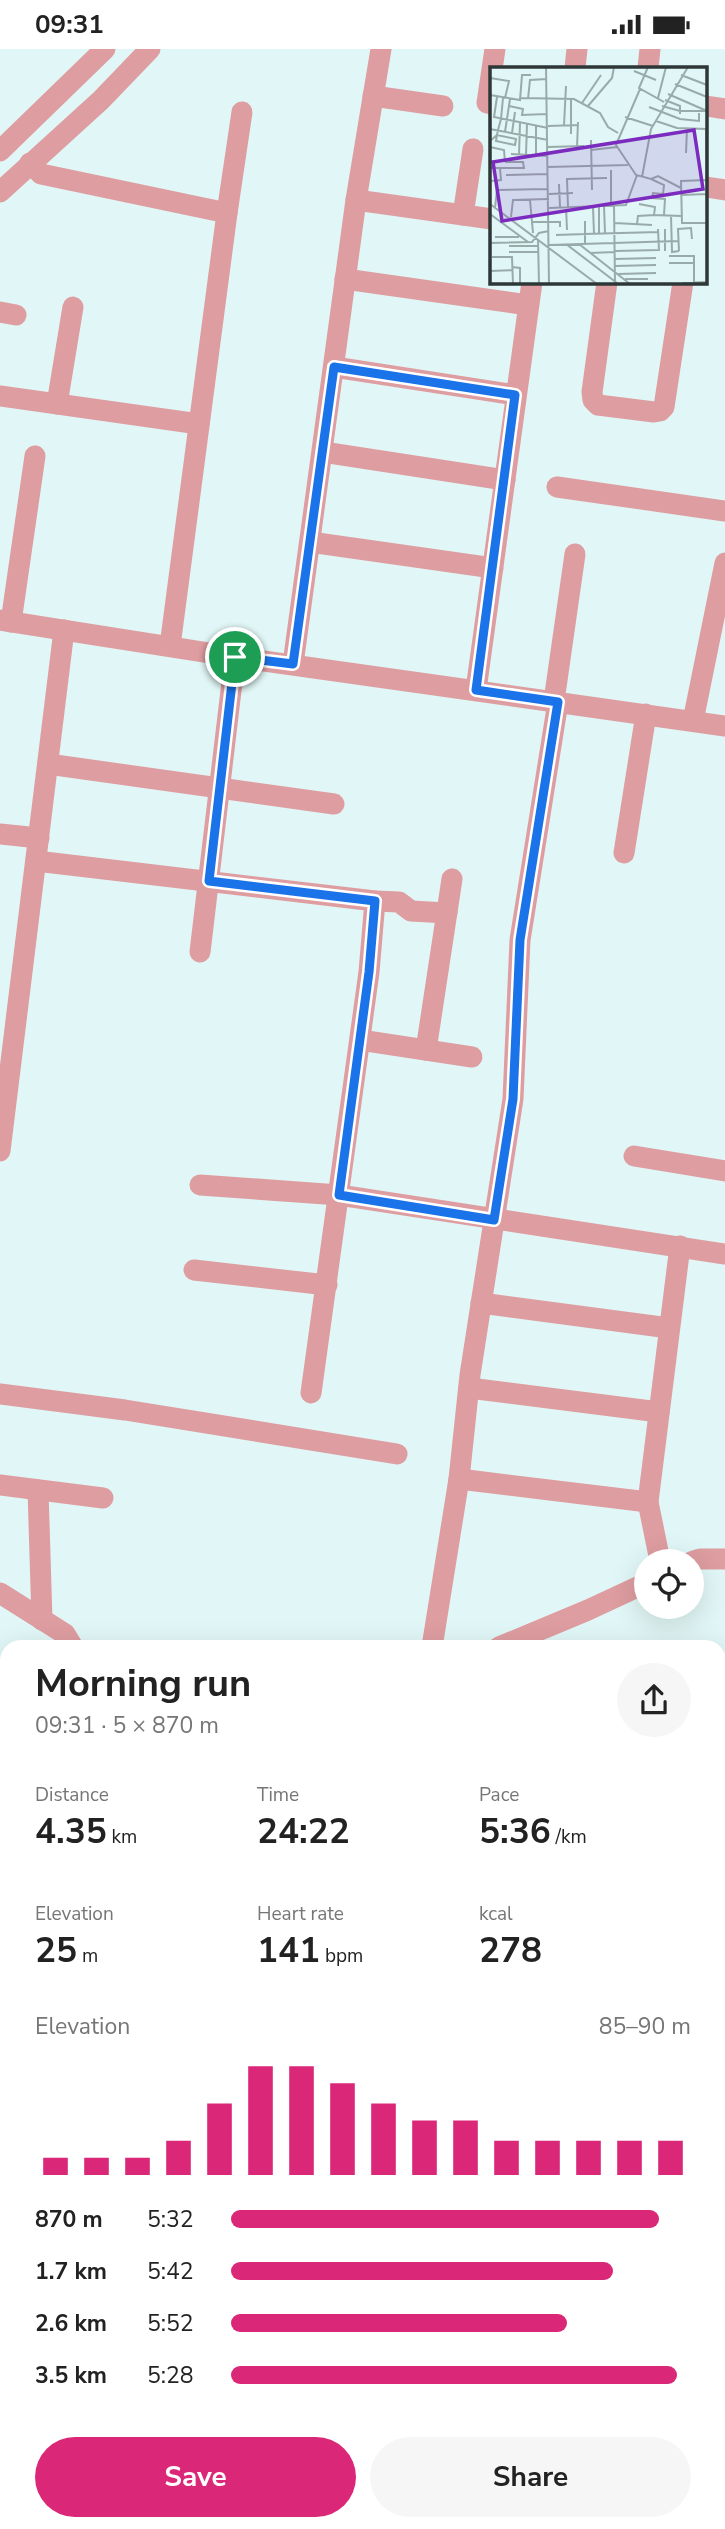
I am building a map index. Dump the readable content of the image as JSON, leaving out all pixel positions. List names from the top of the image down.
{
  "page": {
    "status": "09:31",
    "heading": ["Morning run", "09:31 · 5 × 870 m"],
    "stats": [
      ["Distance", "4.35 km"],
      ["Time", "24:22"],
      ["Pace", "5:36 /km"],
      ["Elevation", "25 m"],
      ["Heart rate", "141 bpm"],
      ["kcal", "278"]
    ],
    "chart": ["Elevation", "85–90 m"],
    "list": [
      {
        "name": "870 m",
        "note": "5:32"
      },
      {
        "name": "1.7 km",
        "note": "5:42"
      },
      {
        "name": "2.6 km",
        "note": "5:52"
      },
      {
        "name": "3.5 km",
        "note": "5:28"
      }
    ],
    "buttons": ["Save", "Share"]
  }
}
